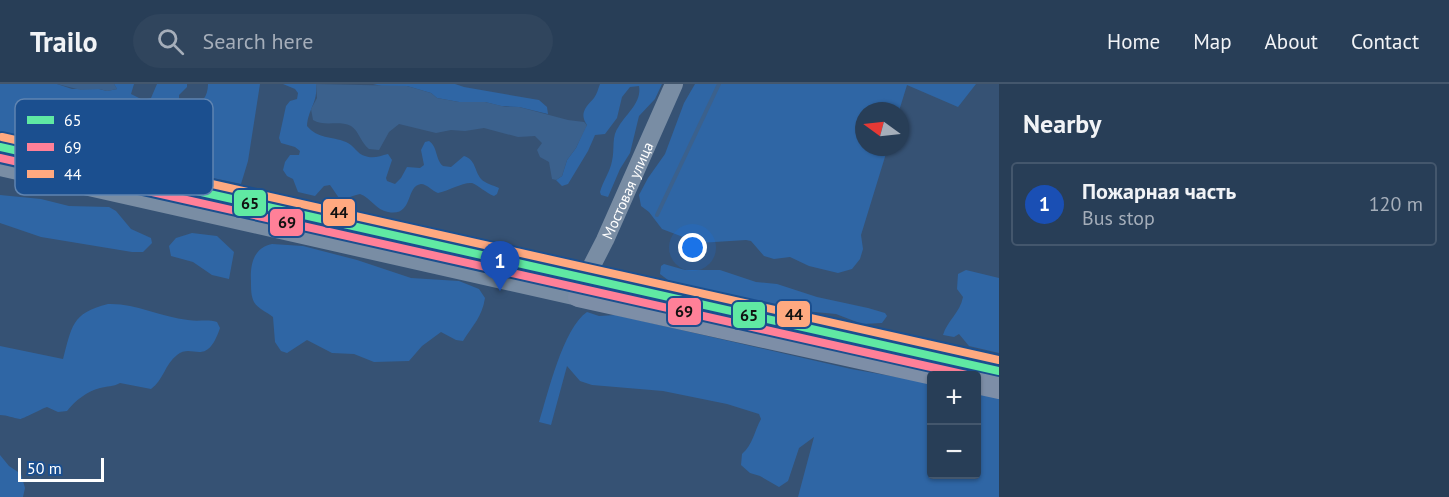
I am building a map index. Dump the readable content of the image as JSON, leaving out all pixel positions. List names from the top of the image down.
{
  "streets": {
    "main road": ["Мостовая улица"]
  },
  "lines": ["transit line 44", "transit line 65", "transit line 69"],
  "legend": ["65", "69", "44"],
  "scale_bar": "50 m",
  "north": "left",
  "page": {
    "header": "Trailo",
    "search": "Search here",
    "nav": [
      "Home",
      "Map",
      "About",
      "Contact"
    ],
    "heading": "Nearby",
    "list": [
      {
        "mark": "1",
        "name": "Пожарная часть",
        "note": "Bus stop",
        "value": "120 m"
      }
    ],
    "pins": "1",
    "map_buttons": ["+", "−"],
    "scale": "50 m"
  }
}
